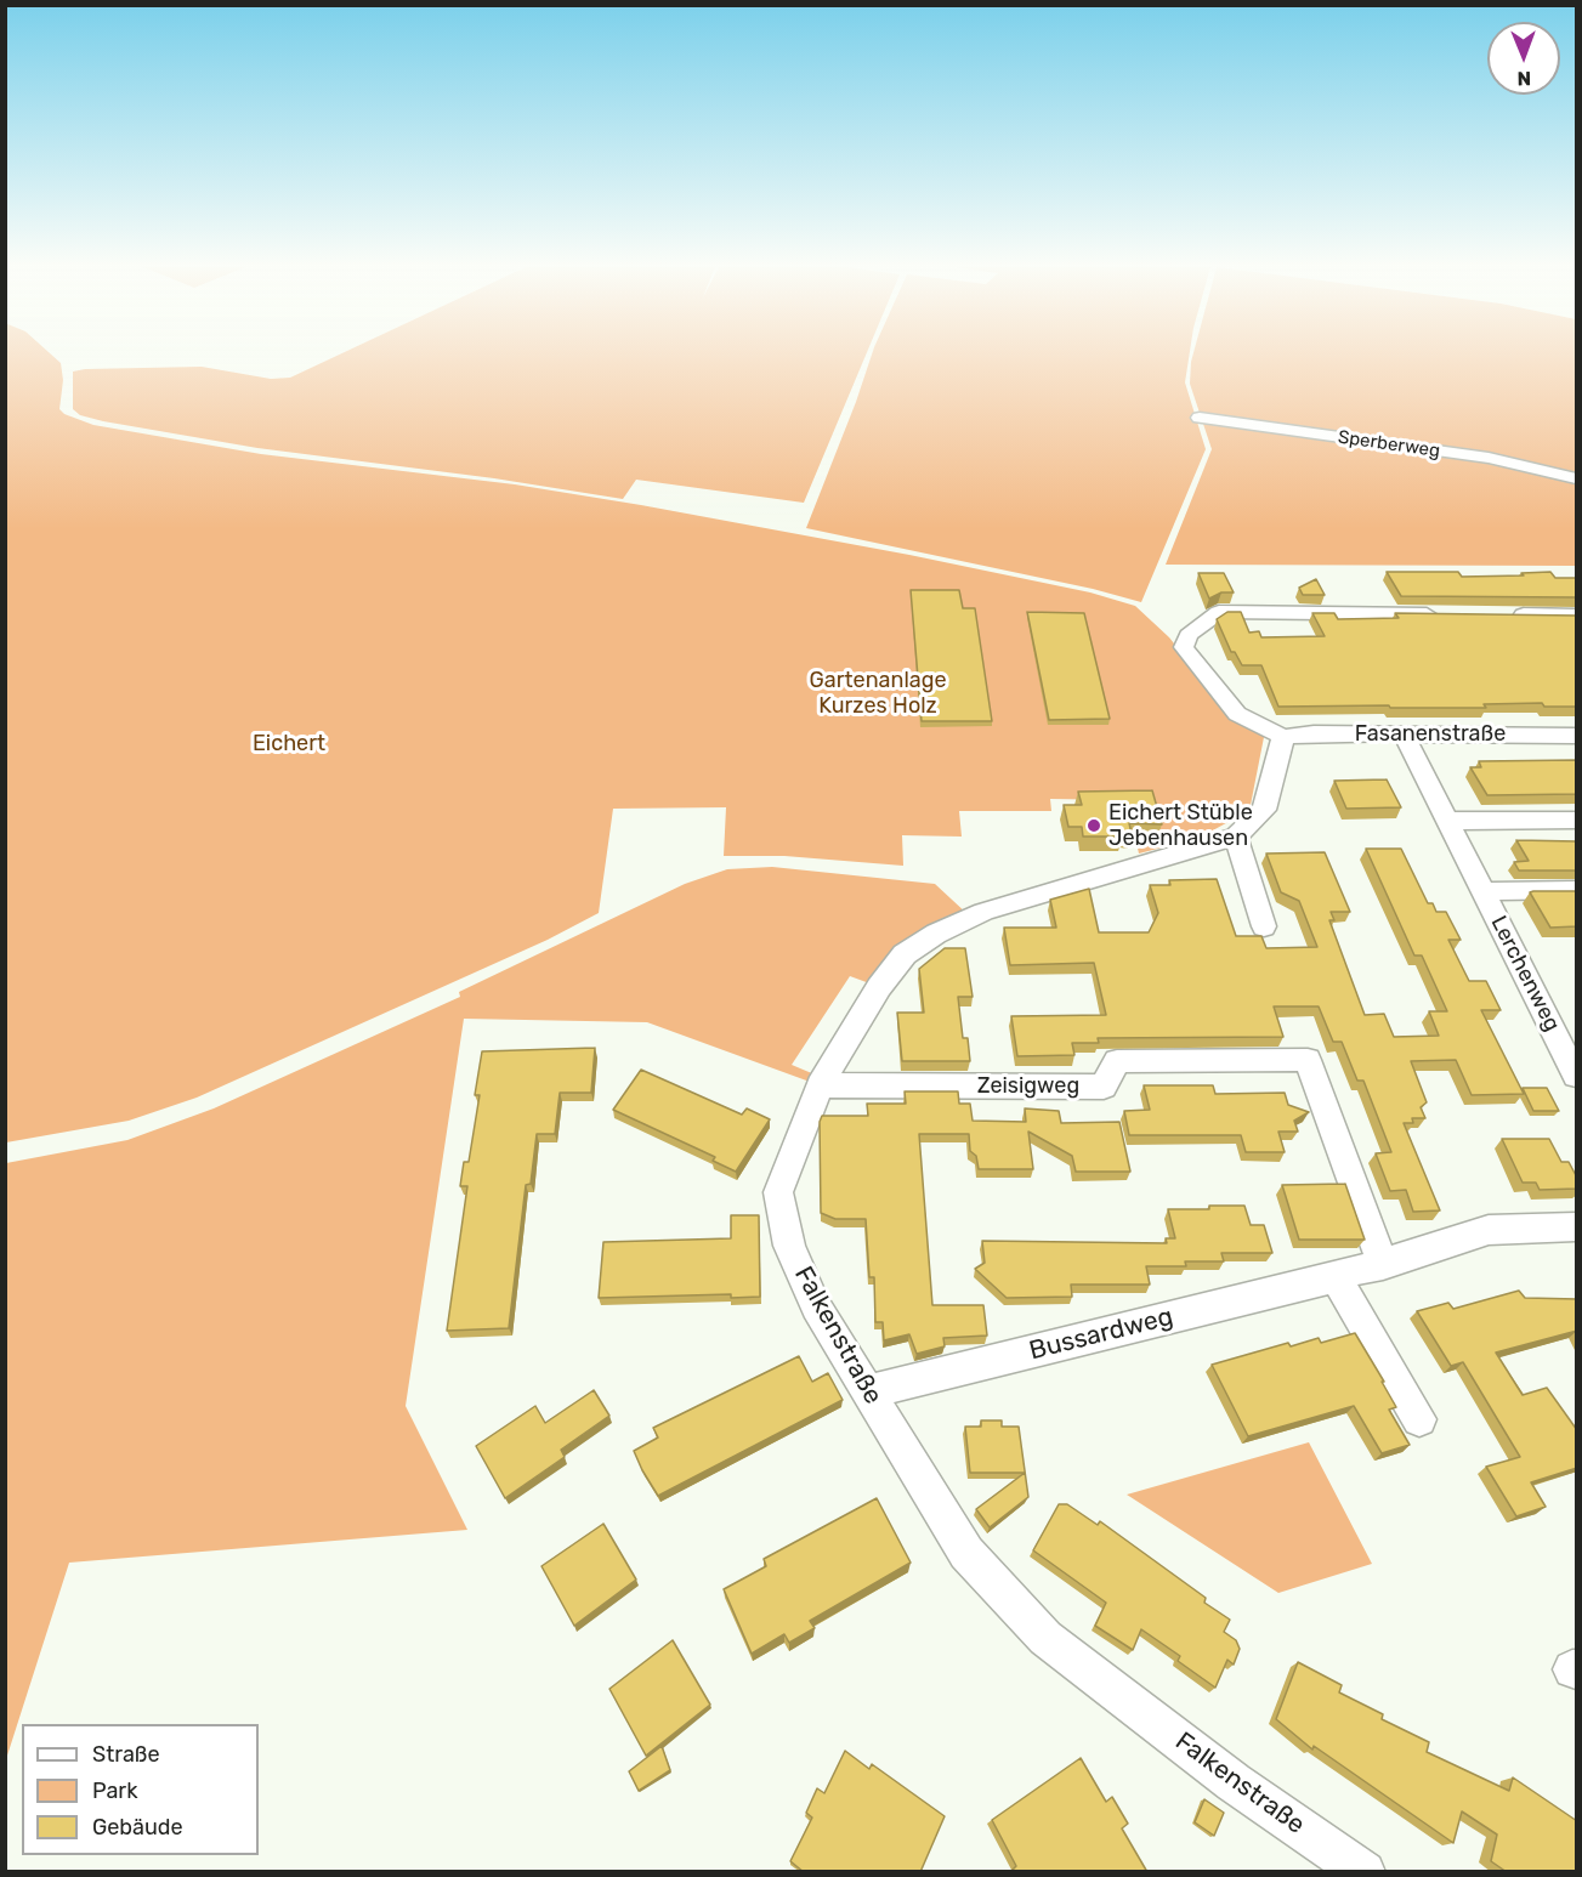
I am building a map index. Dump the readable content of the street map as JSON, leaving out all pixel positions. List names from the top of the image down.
{
  "streets": {
    "street": [
      "Sperberweg",
      "Fasanenstraße",
      "Lerchenweg",
      "Zeisigweg",
      "Bussardweg",
      "Falkenstraße"
    ]
  },
  "crossings": [
    ["Fasanenstraße", "Lerchenweg"],
    ["Fasanenstraße", "Falkenstraße"],
    ["Zeisigweg", "Bussardweg"],
    ["Zeisigweg", "Falkenstraße"],
    ["Bussardweg", "Falkenstraße"]
  ],
  "parks": ["Gartenanlage Kurzes Holz", "Eichert"],
  "places": ["Eichert Stüble Jebenhausen"],
  "legend": ["Straße", "Park", "Gebäude"],
  "north": "bottom"
}
